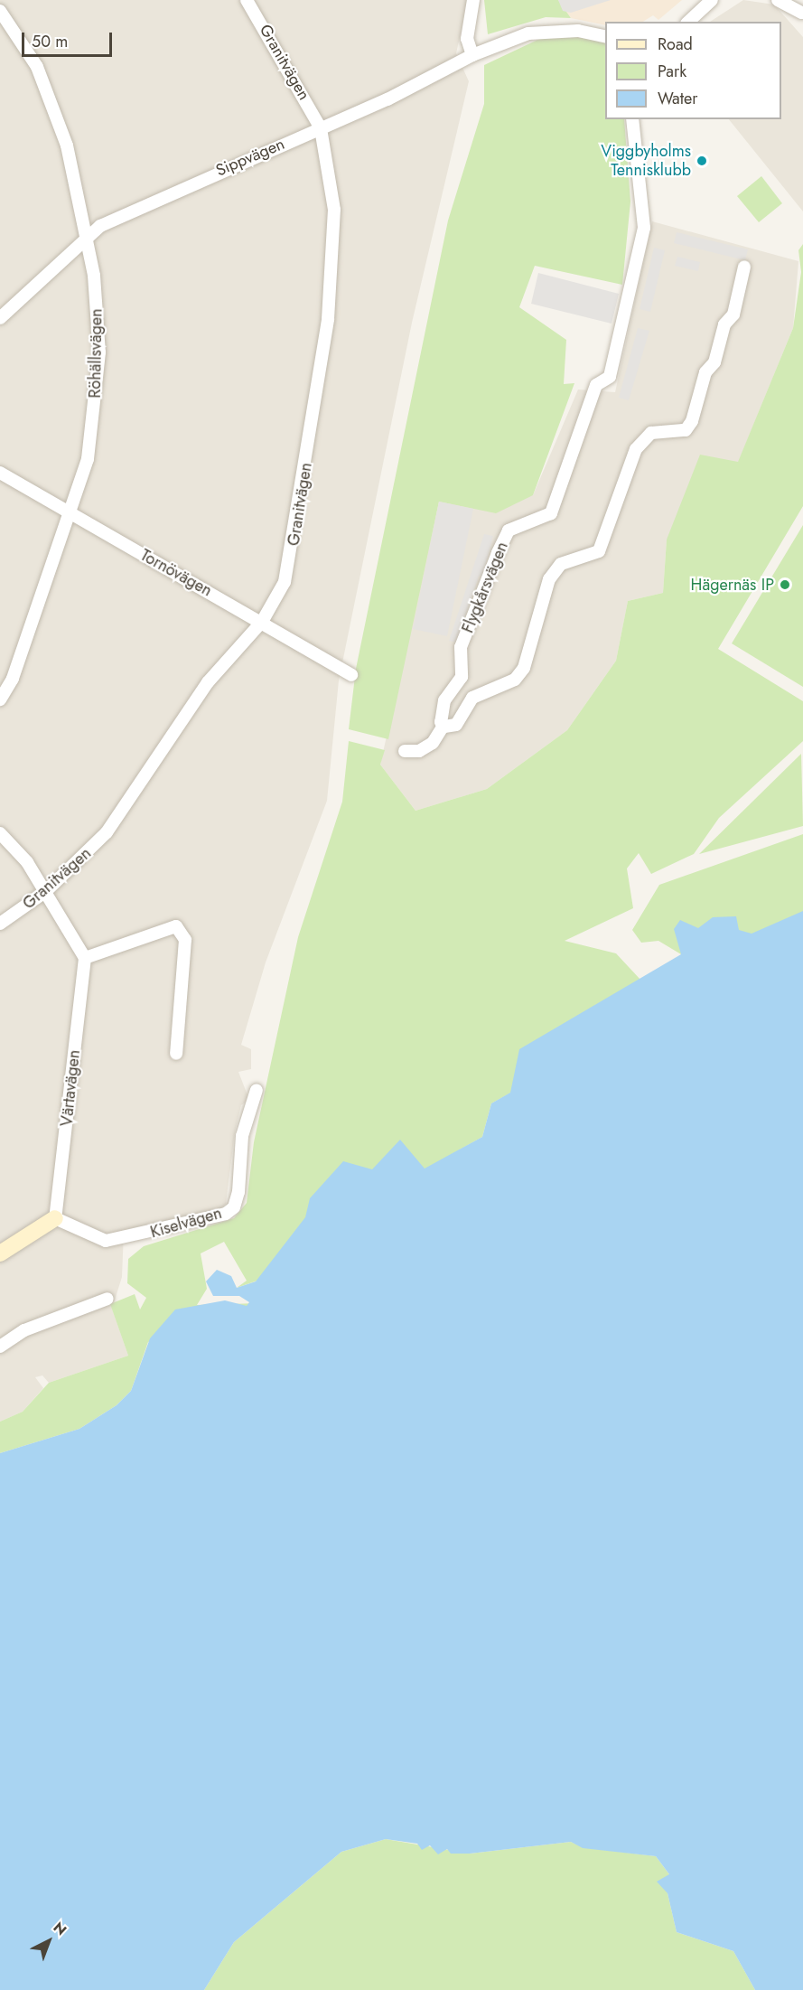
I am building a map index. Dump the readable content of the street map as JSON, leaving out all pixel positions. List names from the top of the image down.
{
  "streets": {
    "street": [
      "Granitvägen",
      "Sippvägen",
      "Röhällsvägen",
      "Tornövägen",
      "Flygkårsvägen",
      "Värtavägen",
      "Kiselvägen"
    ]
  },
  "crossings": [
    ["Granitvägen", "Sippvägen"],
    ["Granitvägen", "Tornövägen"],
    ["Sippvägen", "Röhällsvägen"],
    ["Röhällsvägen", "Tornövägen"],
    ["Värtavägen", "Kiselvägen"]
  ],
  "places": ["Viggbyholms Tennisklubb", "Hägernäs IP"],
  "legend": ["Road", "Park", "Water"],
  "scale_bar": "50 m",
  "north": "top right"
}
